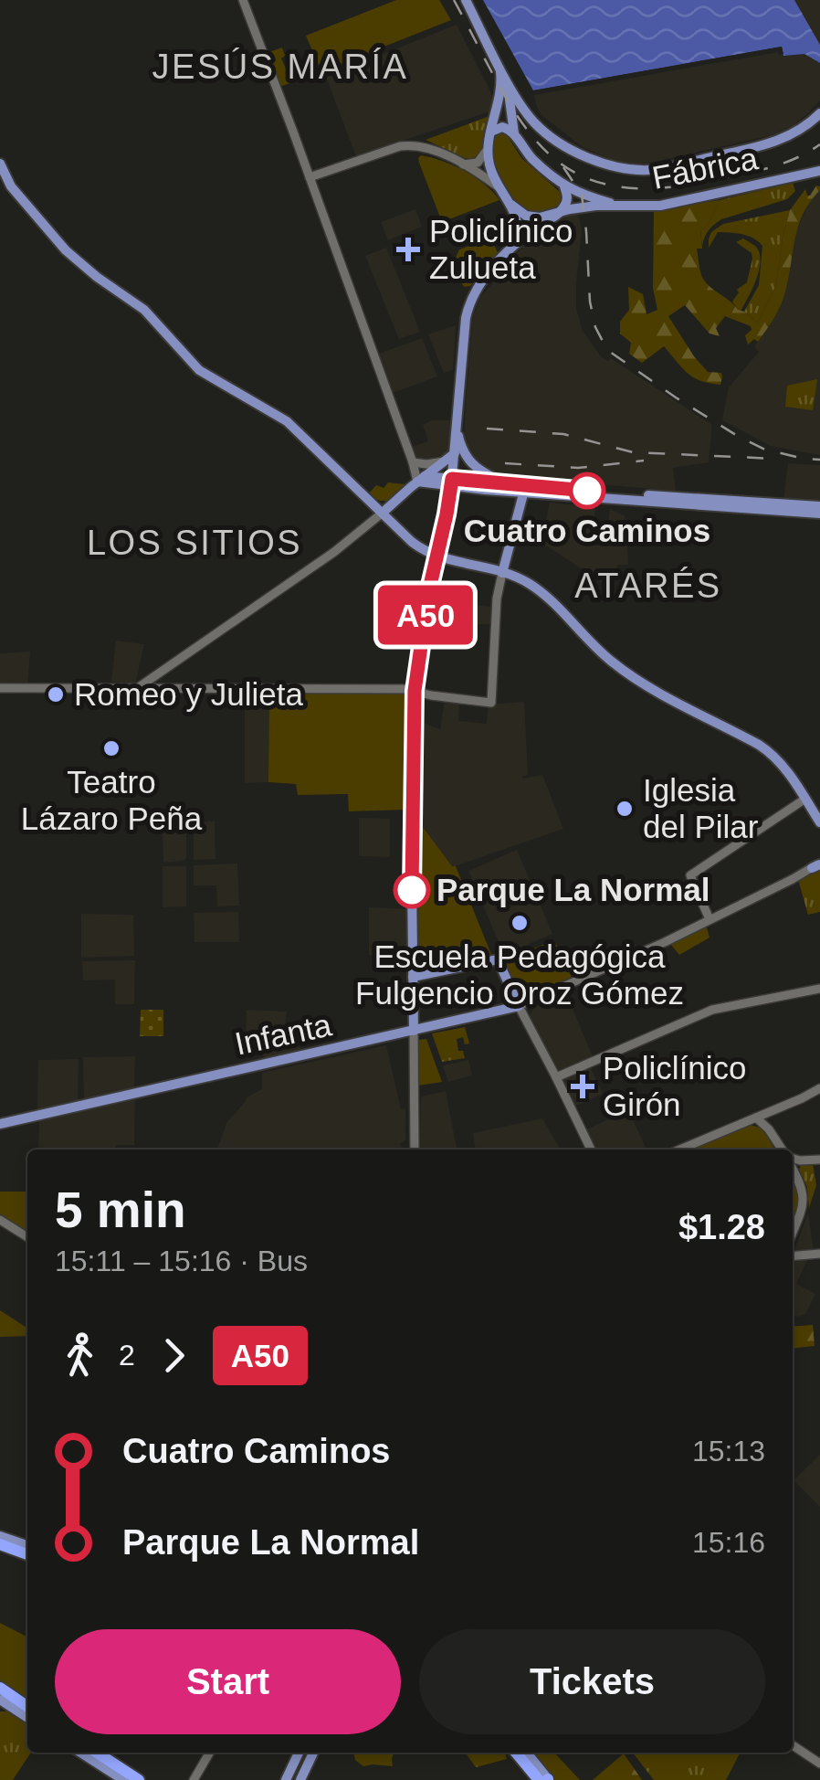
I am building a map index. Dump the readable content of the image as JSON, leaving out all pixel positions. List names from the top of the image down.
{
  "streets": {
    "main road": ["Fábrica", "Infanta"]
  },
  "districts": ["JESÚS MARÍA", "LOS SITIOS", "ATARÉS"],
  "places": {
    "health": ["Policlínico Zulueta", "Policlínico Girón"],
    "other": [
      "Cuatro Caminos",
      "Romeo y Julieta",
      "Teatro Lázaro Peña",
      "Iglesia del Pilar",
      "Parque La Normal",
      "Escuela Pedagógica Fulgencio Oroz Gómez"
    ]
  },
  "lines": ["bus line A50"],
  "page": {
    "on_map": "A50",
    "heading": ["5 min", "15:11 – 15:16 · Bus", "$1.28"],
    "legs": ["2", "A50"],
    "list": [
      {
        "name": "Cuatro Caminos",
        "value": "15:13"
      },
      {
        "name": "Parque La Normal",
        "value": "15:16"
      }
    ],
    "buttons": ["Start", "Tickets"]
  }
}
